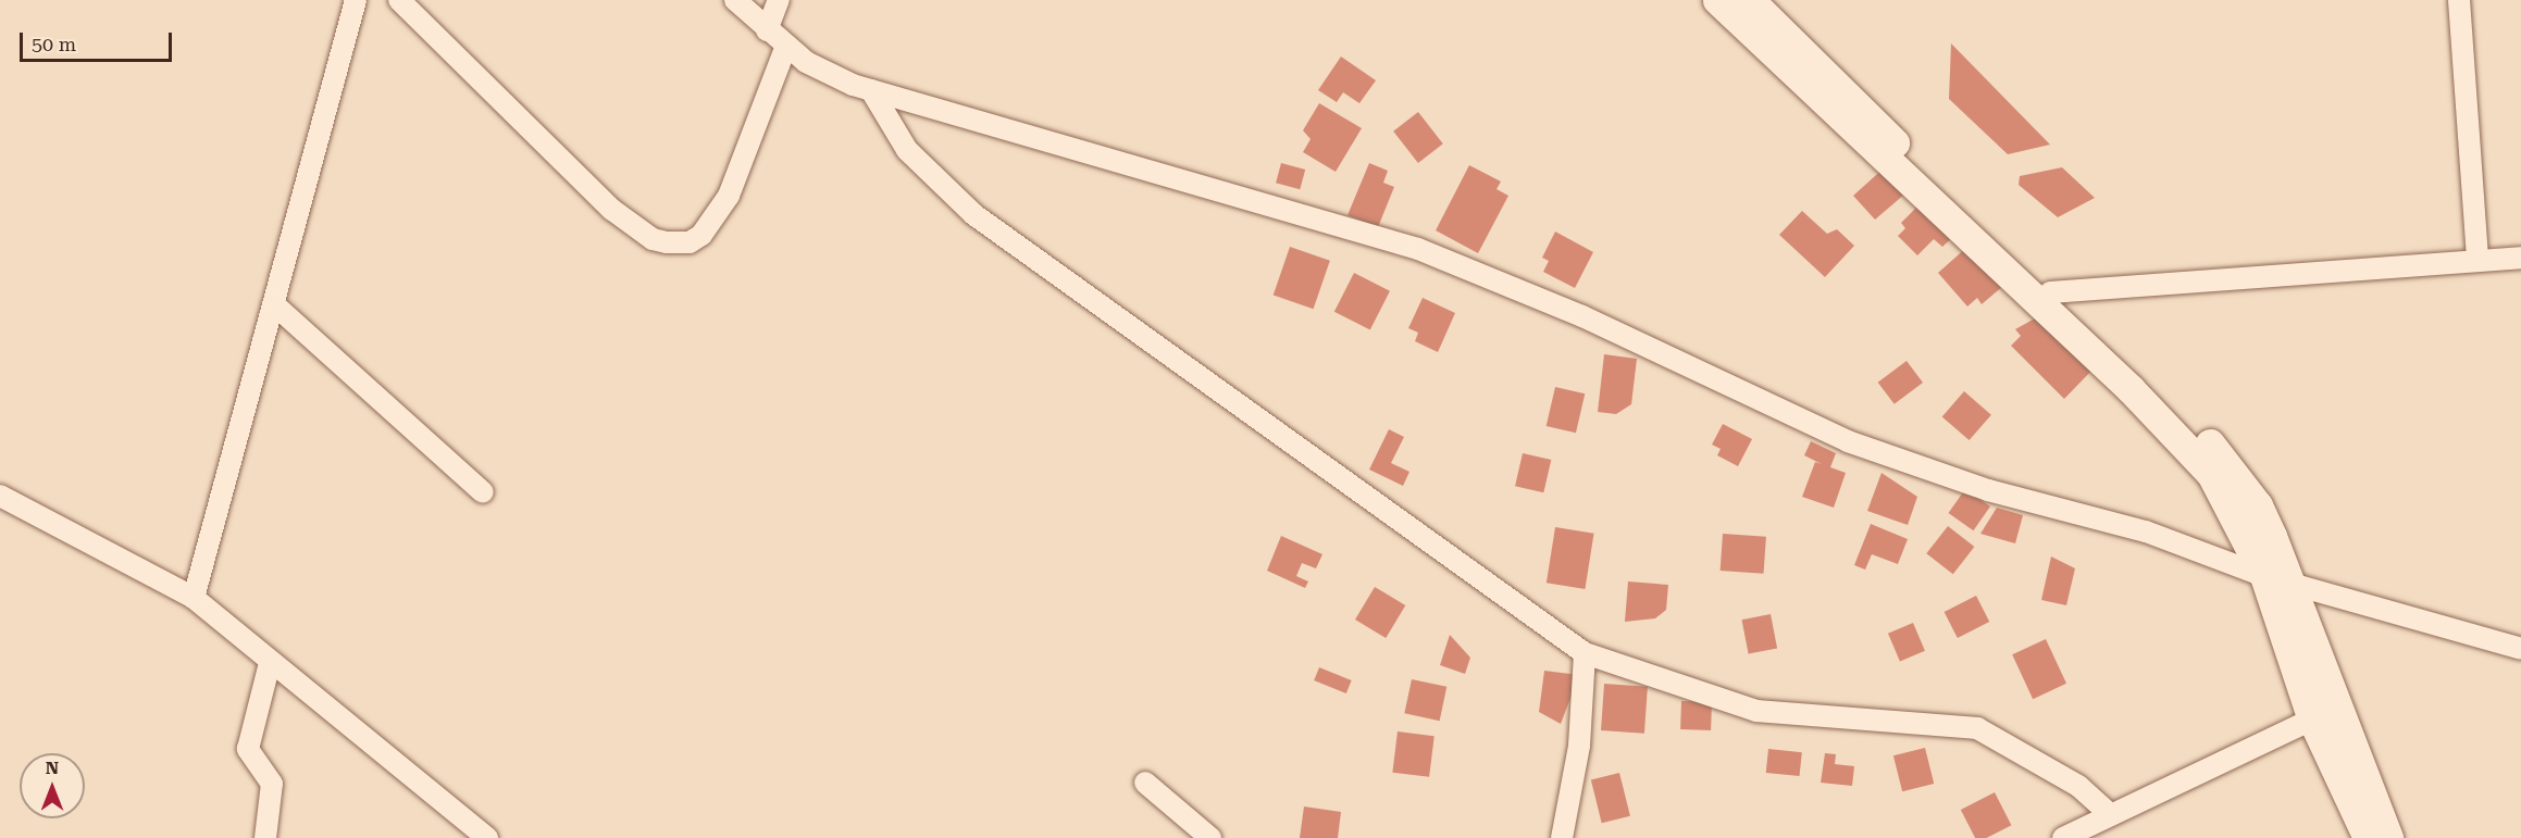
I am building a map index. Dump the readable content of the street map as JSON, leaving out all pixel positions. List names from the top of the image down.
{
  "scale_bar": "50 m",
  "north": "top"
}
